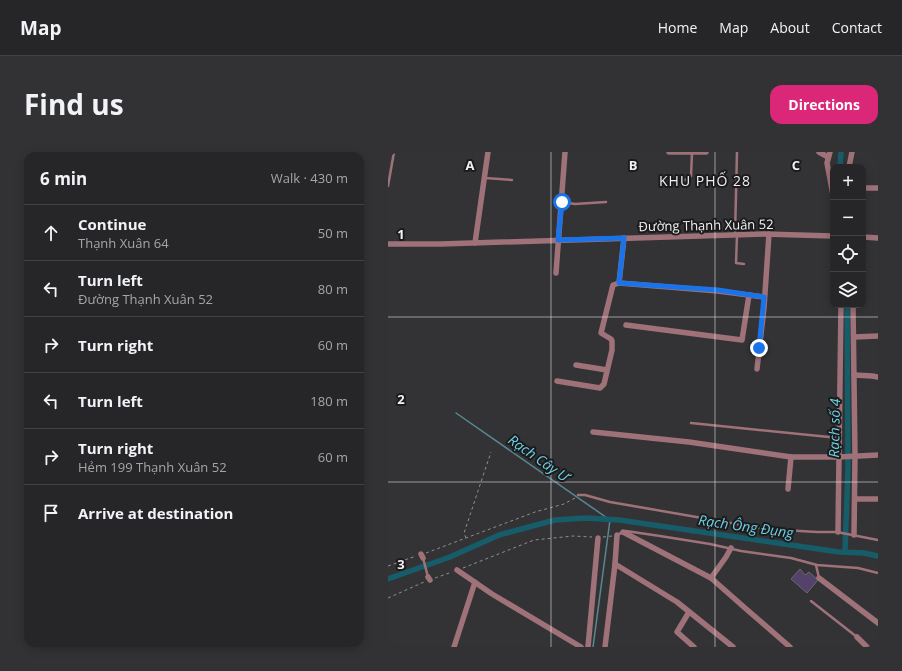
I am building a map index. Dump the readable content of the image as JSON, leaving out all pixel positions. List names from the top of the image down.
{
  "streets": {
    "street": ["Đường Thạnh Xuân 52"]
  },
  "districts": ["KHU PHỐ 28"],
  "water": ["Rạch số 4", "Rạch Cây Ư", "Rạch Ông Đụng"],
  "page": {
    "header": "Map",
    "nav": [
      "Home",
      "Map",
      "About",
      "Contact"
    ],
    "title": "Find us",
    "buttons": "Directions",
    "heading": ["6 min", "Walk · 430 m"],
    "map_buttons": ["+", "−"],
    "list": [
      ["Continue", "Thạnh Xuân 64", "50 m"],
      ["Turn left", "Đường Thạnh Xuân 52", "80 m"],
      ["Turn right", "60 m"],
      ["Turn left", "180 m"],
      ["Turn right", "Hẻm 199 Thạnh Xuân 52", "60 m"],
      "Arrive at destination"
    ]
  },
  "grid": {
    "columns": ["A", "B", "C"],
    "rows": ["1", "2", "3"]
  }
}
